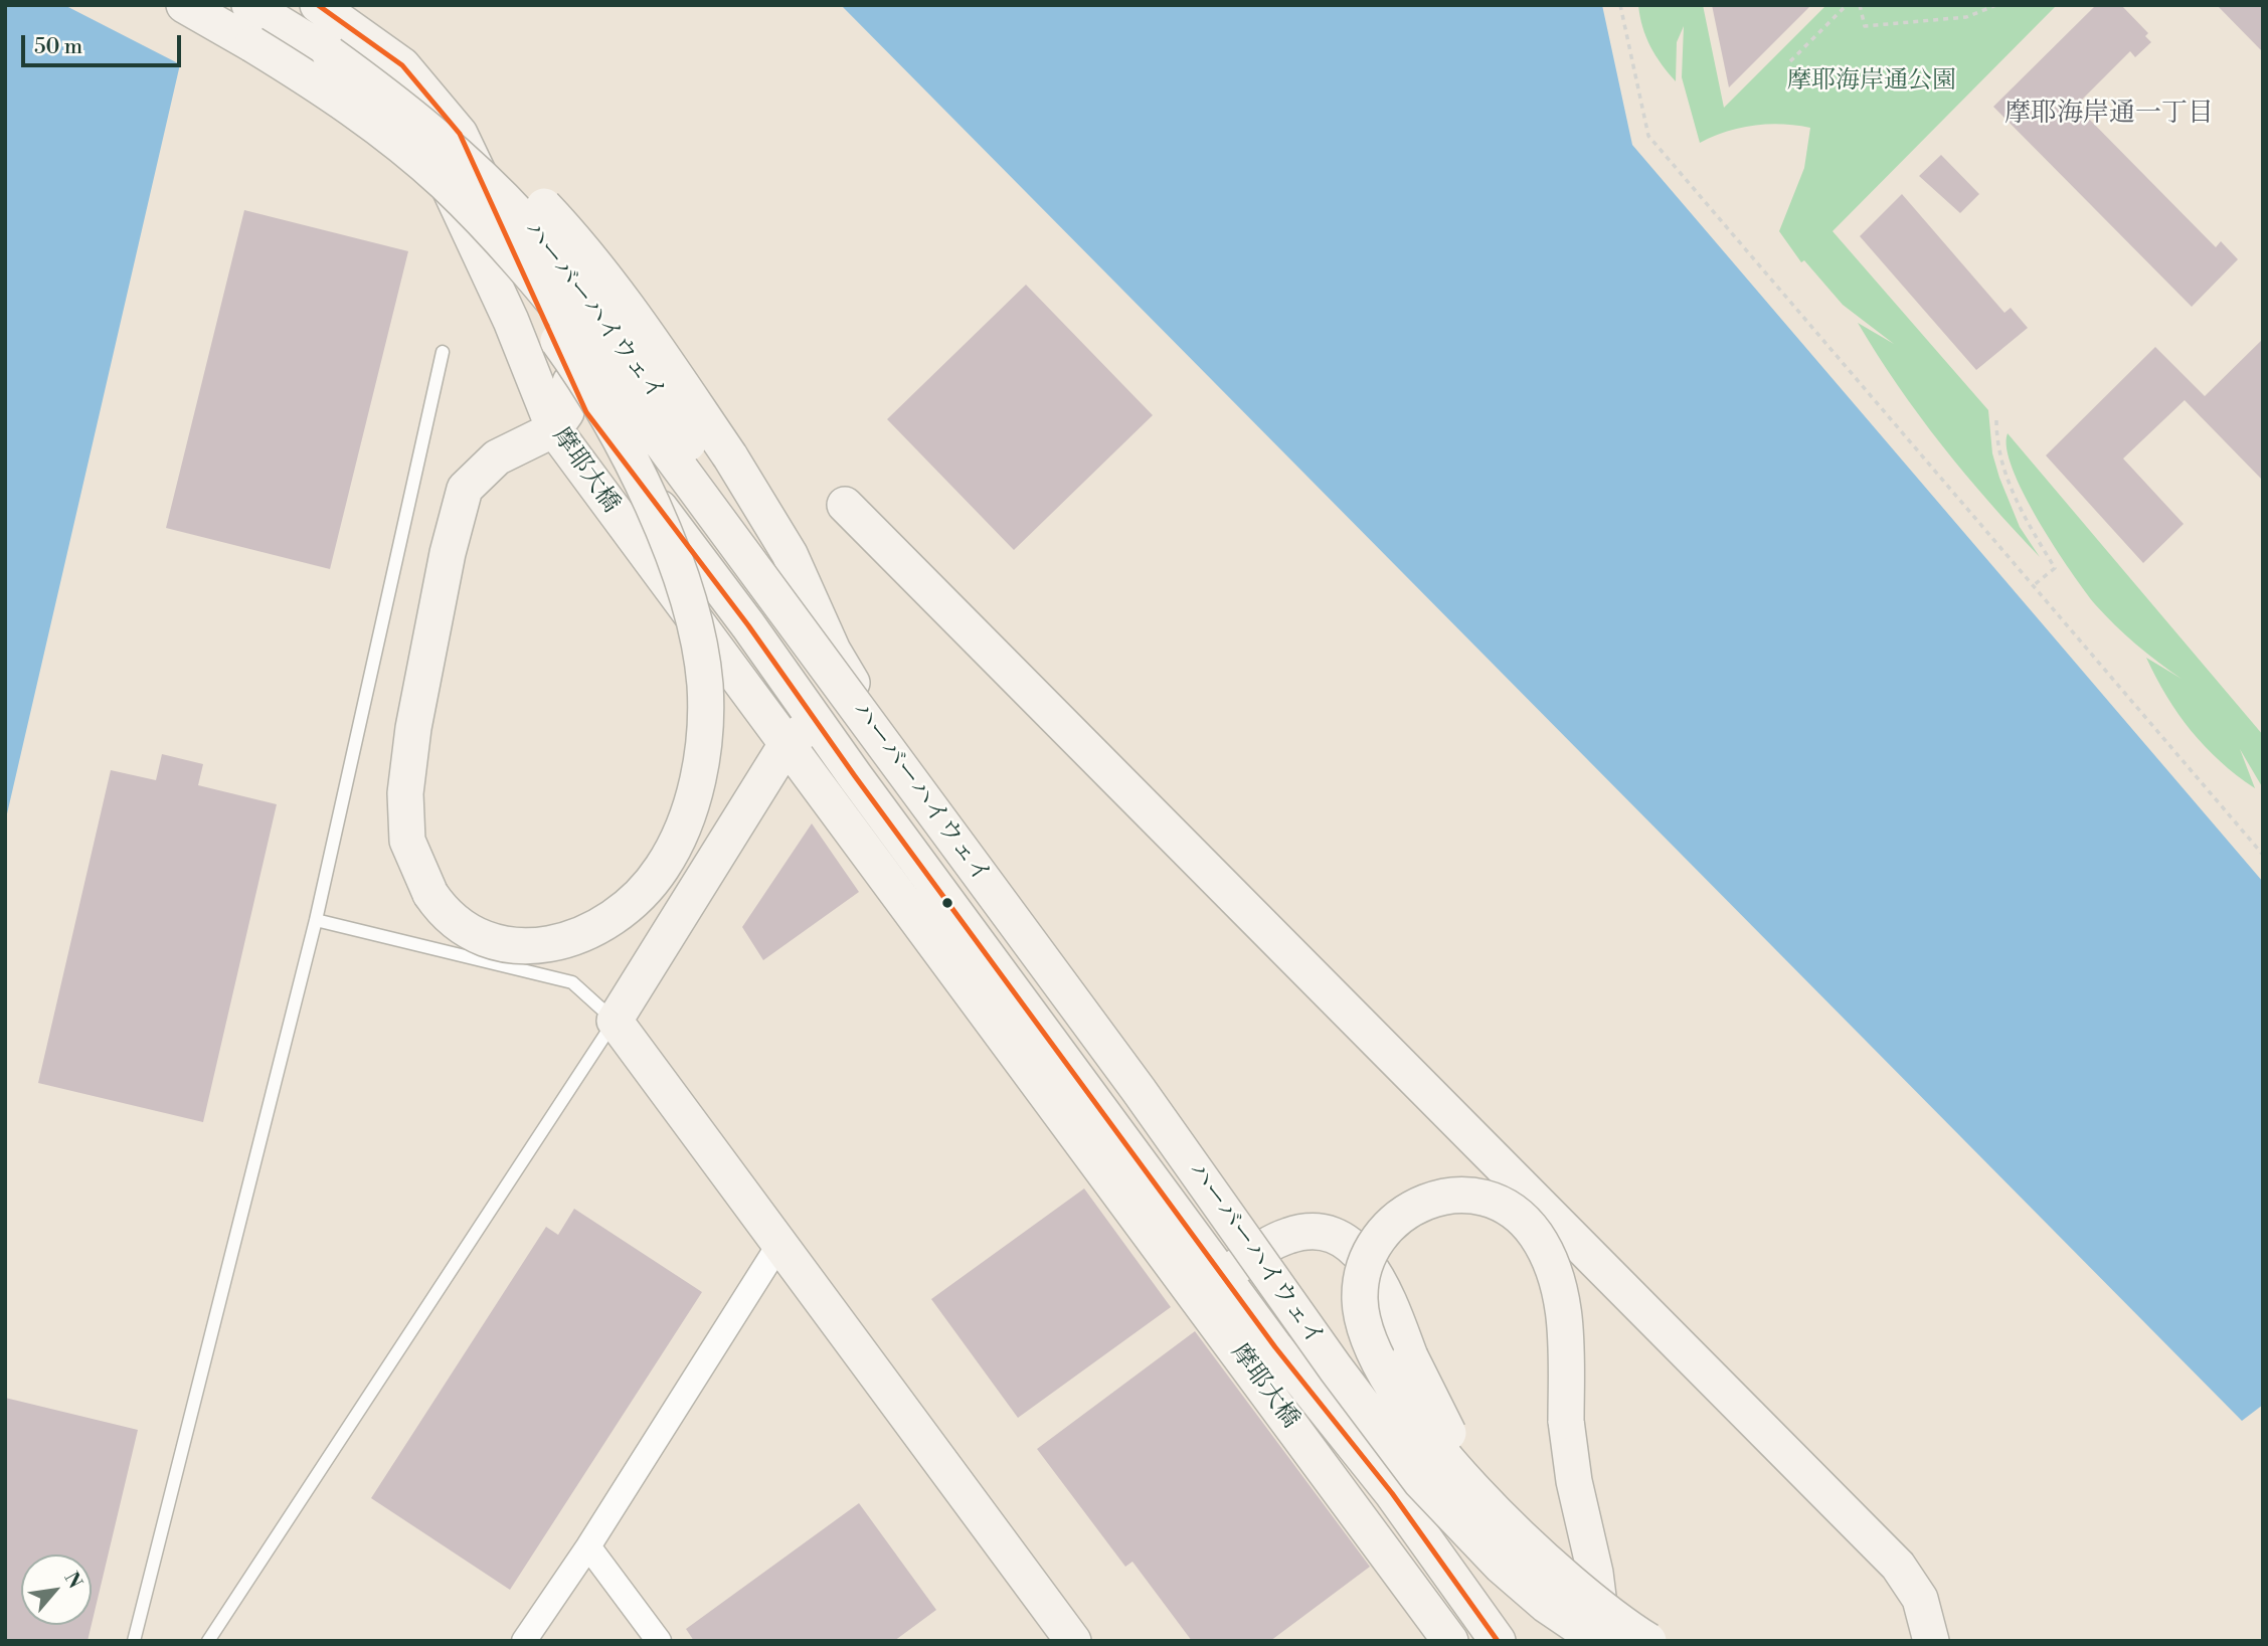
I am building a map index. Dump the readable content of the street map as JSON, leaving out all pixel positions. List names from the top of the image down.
{
  "streets": {
    "street": ["ハーバーハイウェイ", "摩耶大橋"]
  },
  "districts": ["摩耶海岸通一丁目"],
  "parks": ["摩耶海岸通公園"],
  "scale_bar": "50 m",
  "north": "top right"
}
